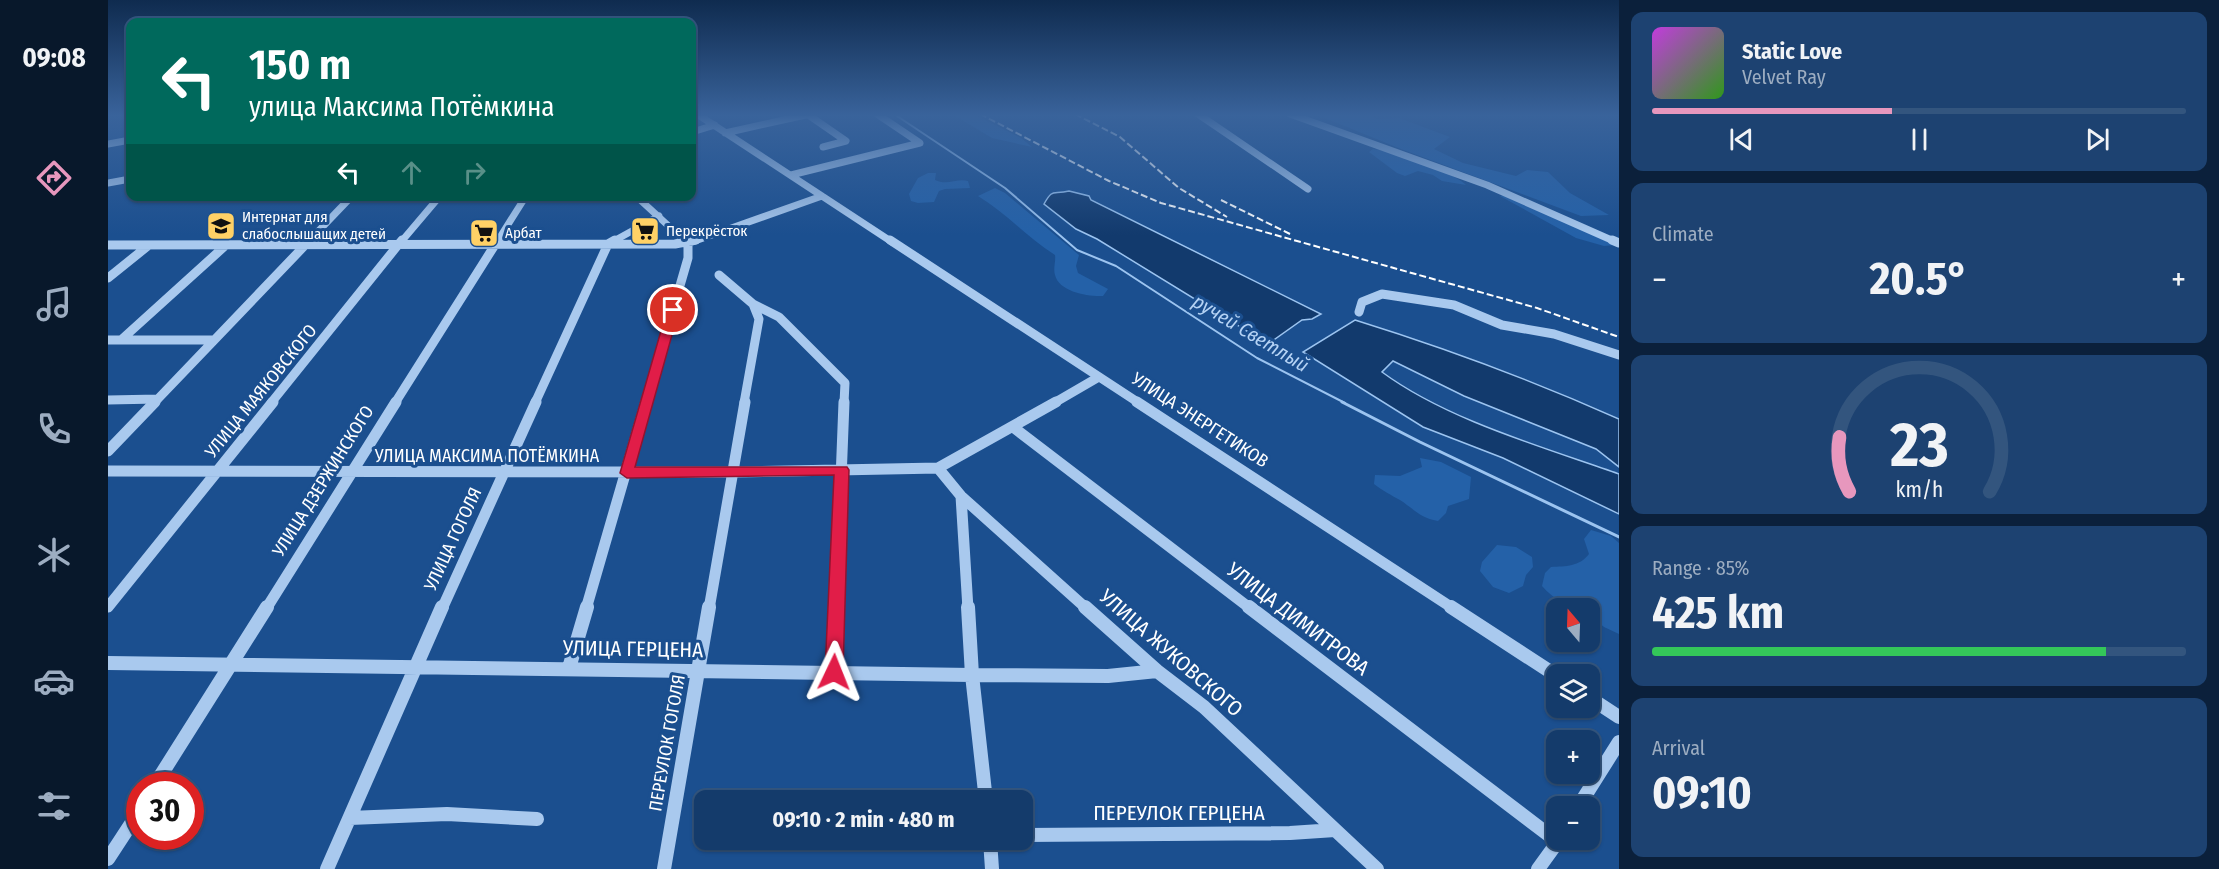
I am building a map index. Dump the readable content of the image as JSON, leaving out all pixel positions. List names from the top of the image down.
{
  "streets": {
    "street": [
      "УЛИЦА МАЯКОВСКОГО",
      "УЛИЦА ЭНЕРГЕТИКОВ",
      "УЛИЦА МАКСИМА ПОТЁМКИНА",
      "УЛИЦА ДЗЕРЖИНСКОГО",
      "УЛИЦА ГОГОЛЯ",
      "УЛИЦА ДИМИТРОВА",
      "УЛИЦА ГЕРЦЕНА",
      "УЛИЦА ЖУКОВСКОГО",
      "ПЕРЕУЛОК ГОГОЛЯ",
      "ПЕРЕУЛОК ГЕРЦЕНА"
    ]
  },
  "crossings": [
    ["УЛИЦА МАЯКОВСКОГО", "УЛИЦА МАКСИМА ПОТЁМКИНА"],
    ["УЛИЦА МАКСИМА ПОТЁМКИНА", "УЛИЦА ДЗЕРЖИНСКОГО"],
    ["УЛИЦА МАКСИМА ПОТЁМКИНА", "УЛИЦА ГОГОЛЯ"],
    ["УЛИЦА МАКСИМА ПОТЁМКИНА", "УЛИЦА ЖУКОВСКОГО"],
    ["УЛИЦА МАКСИМА ПОТЁМКИНА", "ПЕРЕУЛОК ГОГОЛЯ"],
    ["УЛИЦА ДЗЕРЖИНСКОГО", "УЛИЦА ГЕРЦЕНА"],
    ["УЛИЦА ГОГОЛЯ", "УЛИЦА ГЕРЦЕНА"],
    ["УЛИЦА ГЕРЦЕНА", "УЛИЦА ЖУКОВСКОГО"],
    ["УЛИЦА ГЕРЦЕНА", "ПЕРЕУЛОК ГОГОЛЯ"],
    ["УЛИЦА ЖУКОВСКОГО", "ПЕРЕУЛОК ГЕРЦЕНА"]
  ],
  "water": ["ручей Светлый"],
  "places": {
    "school or university": ["Интернат для слабослышащих детей"],
    "supermarket": ["Перекрёсток", "Арбат"]
  },
  "north": "top",
  "page": {
    "tabs": "09:08",
    "turn": ["150 m", "улица Максима Потёмкина"],
    "song": ["Static Love", "Velvet Ray"],
    "tile": [
      "Climate",
      ["Range · 85%", "425 km"],
      ["Arrival", "09:10"]
    ],
    "heat": ["−", "20.5°", "+"],
    "map_buttons": ["+", "−"],
    "limit": "30",
    "trip": "09:10 · 2 min · 480 m",
    "gauge": ["23", "km/h"]
  }
}
